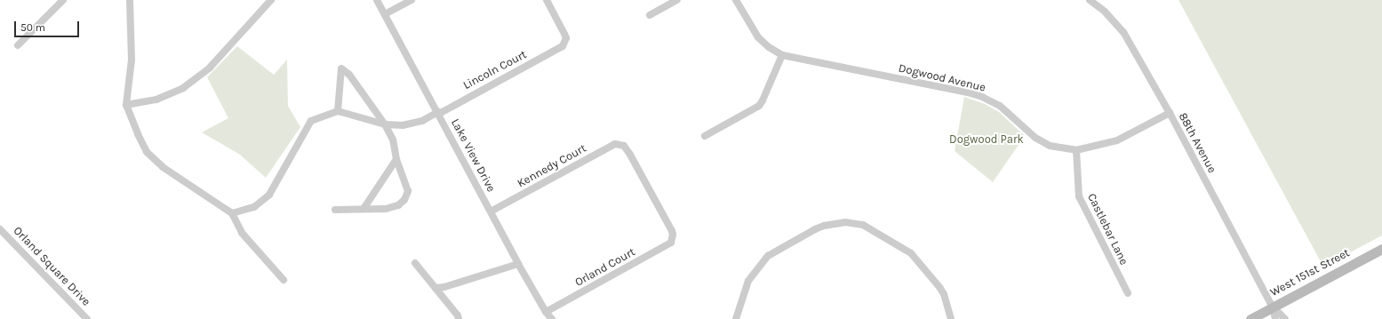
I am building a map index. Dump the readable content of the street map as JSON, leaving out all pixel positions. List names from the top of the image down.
{
  "streets": {
    "street": [
      "Lincoln Court",
      "Dogwood Avenue",
      "88th Avenue",
      "Lake View Drive",
      "Kennedy Court",
      "Castlebar Lane",
      "Orland Square Drive",
      "Orland Court",
      "West 151st Street"
    ]
  },
  "crossings": [
    ["Lincoln Court", "Lake View Drive"],
    ["Dogwood Avenue", "88th Avenue"],
    ["Dogwood Avenue", "Castlebar Lane"],
    ["88th Avenue", "West 151st Street"],
    ["Lake View Drive", "Kennedy Court"],
    ["Lake View Drive", "Orland Court"],
    ["Kennedy Court", "Orland Court"]
  ],
  "parks": ["Dogwood Park"],
  "scale_bar": "50 m"
}
